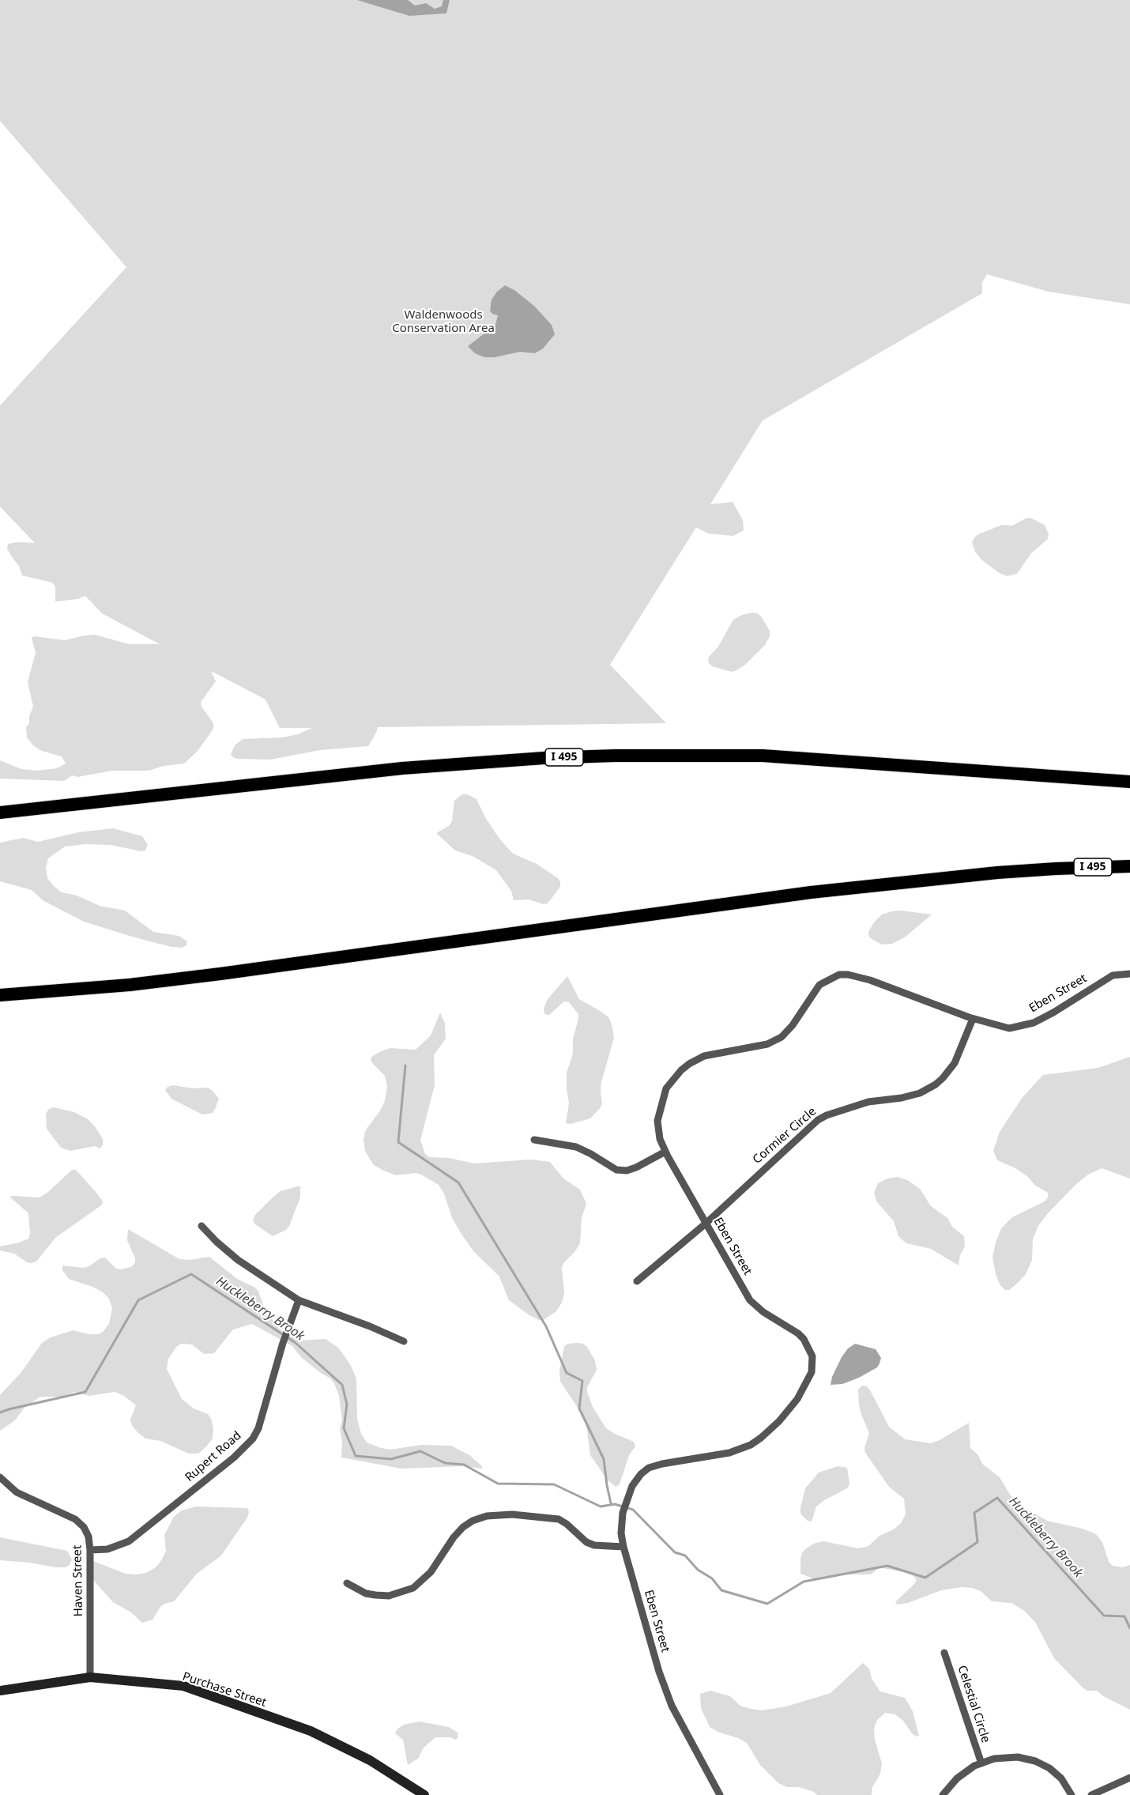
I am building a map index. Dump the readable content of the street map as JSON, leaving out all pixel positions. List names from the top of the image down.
{
  "streets": {
    "highway": ["I 495"],
    "main road": ["Purchase Street"],
    "street": [
      "Eben Street",
      "Cormier Circle",
      "Rupert Road",
      "Haven Street",
      "Celestial Circle"
    ]
  },
  "crossings": [
    ["Eben Street", "Cormier Circle"],
    ["Rupert Road", "Haven Street"],
    ["Haven Street", "Purchase Street"]
  ],
  "water": ["Huckleberry Brook"],
  "parks": ["Waldenwoods Conservation Area"]
}
